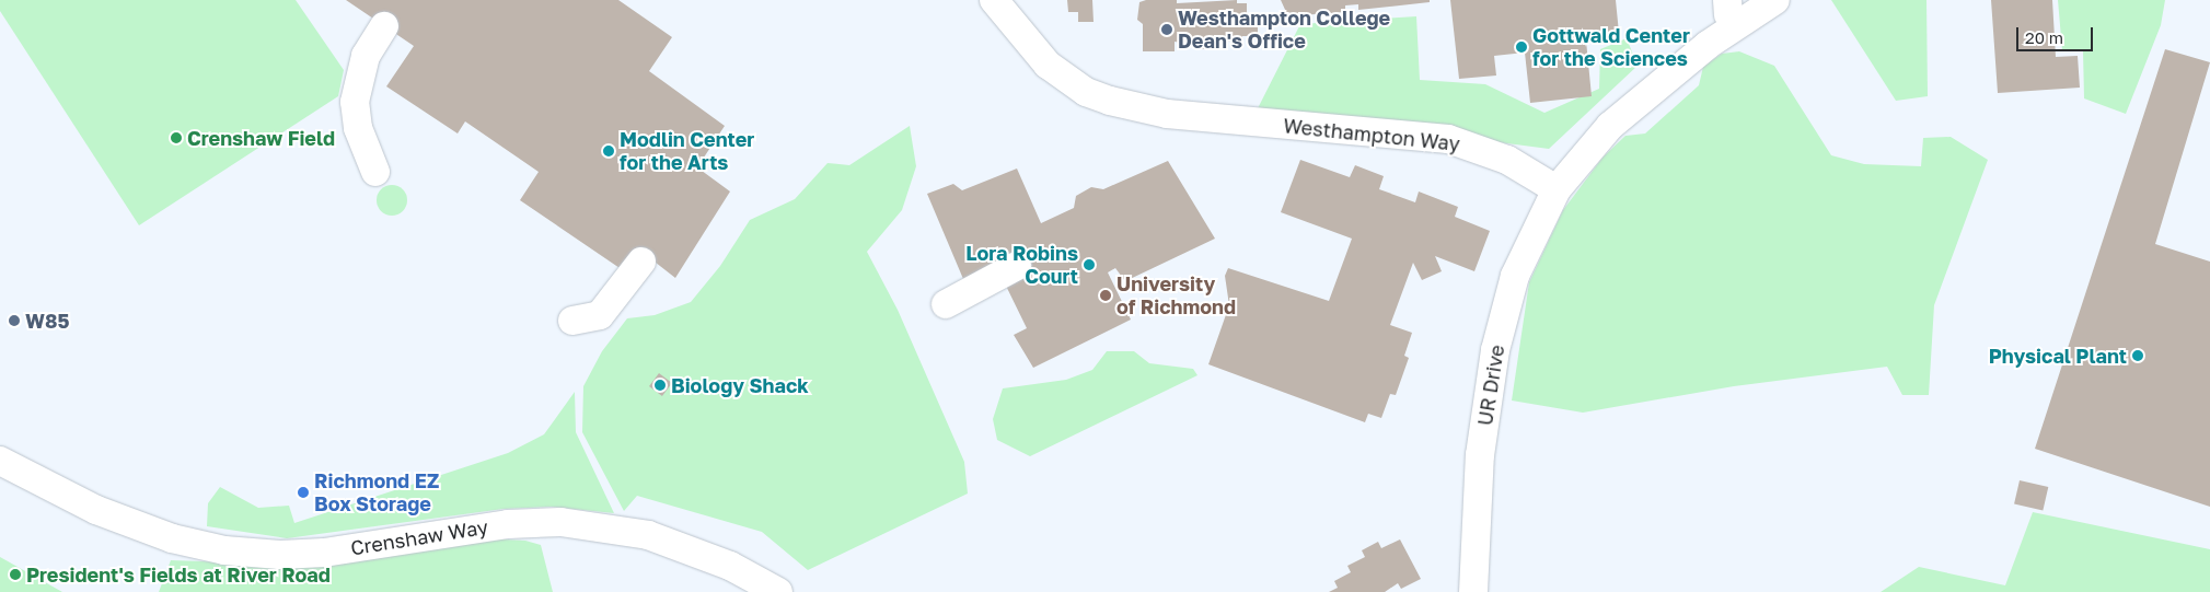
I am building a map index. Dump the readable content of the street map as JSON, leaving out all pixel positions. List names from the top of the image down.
{
  "streets": {
    "street": ["Westhampton Way", "UR Drive", "Crenshaw Way"]
  },
  "crossings": [
    ["Westhampton Way", "UR Drive"]
  ],
  "places": [
    "Westhampton College Dean's Office",
    "Gottwald Center for the Sciences",
    "Crenshaw Field",
    "Modlin Center for the Arts",
    "Lora Robins Court",
    "University of Richmond",
    "W85",
    "Physical Plant",
    "Biology Shack",
    "Richmond EZ Box Storage",
    "President's Fields at River Road"
  ],
  "scale_bar": "20 m"
}
